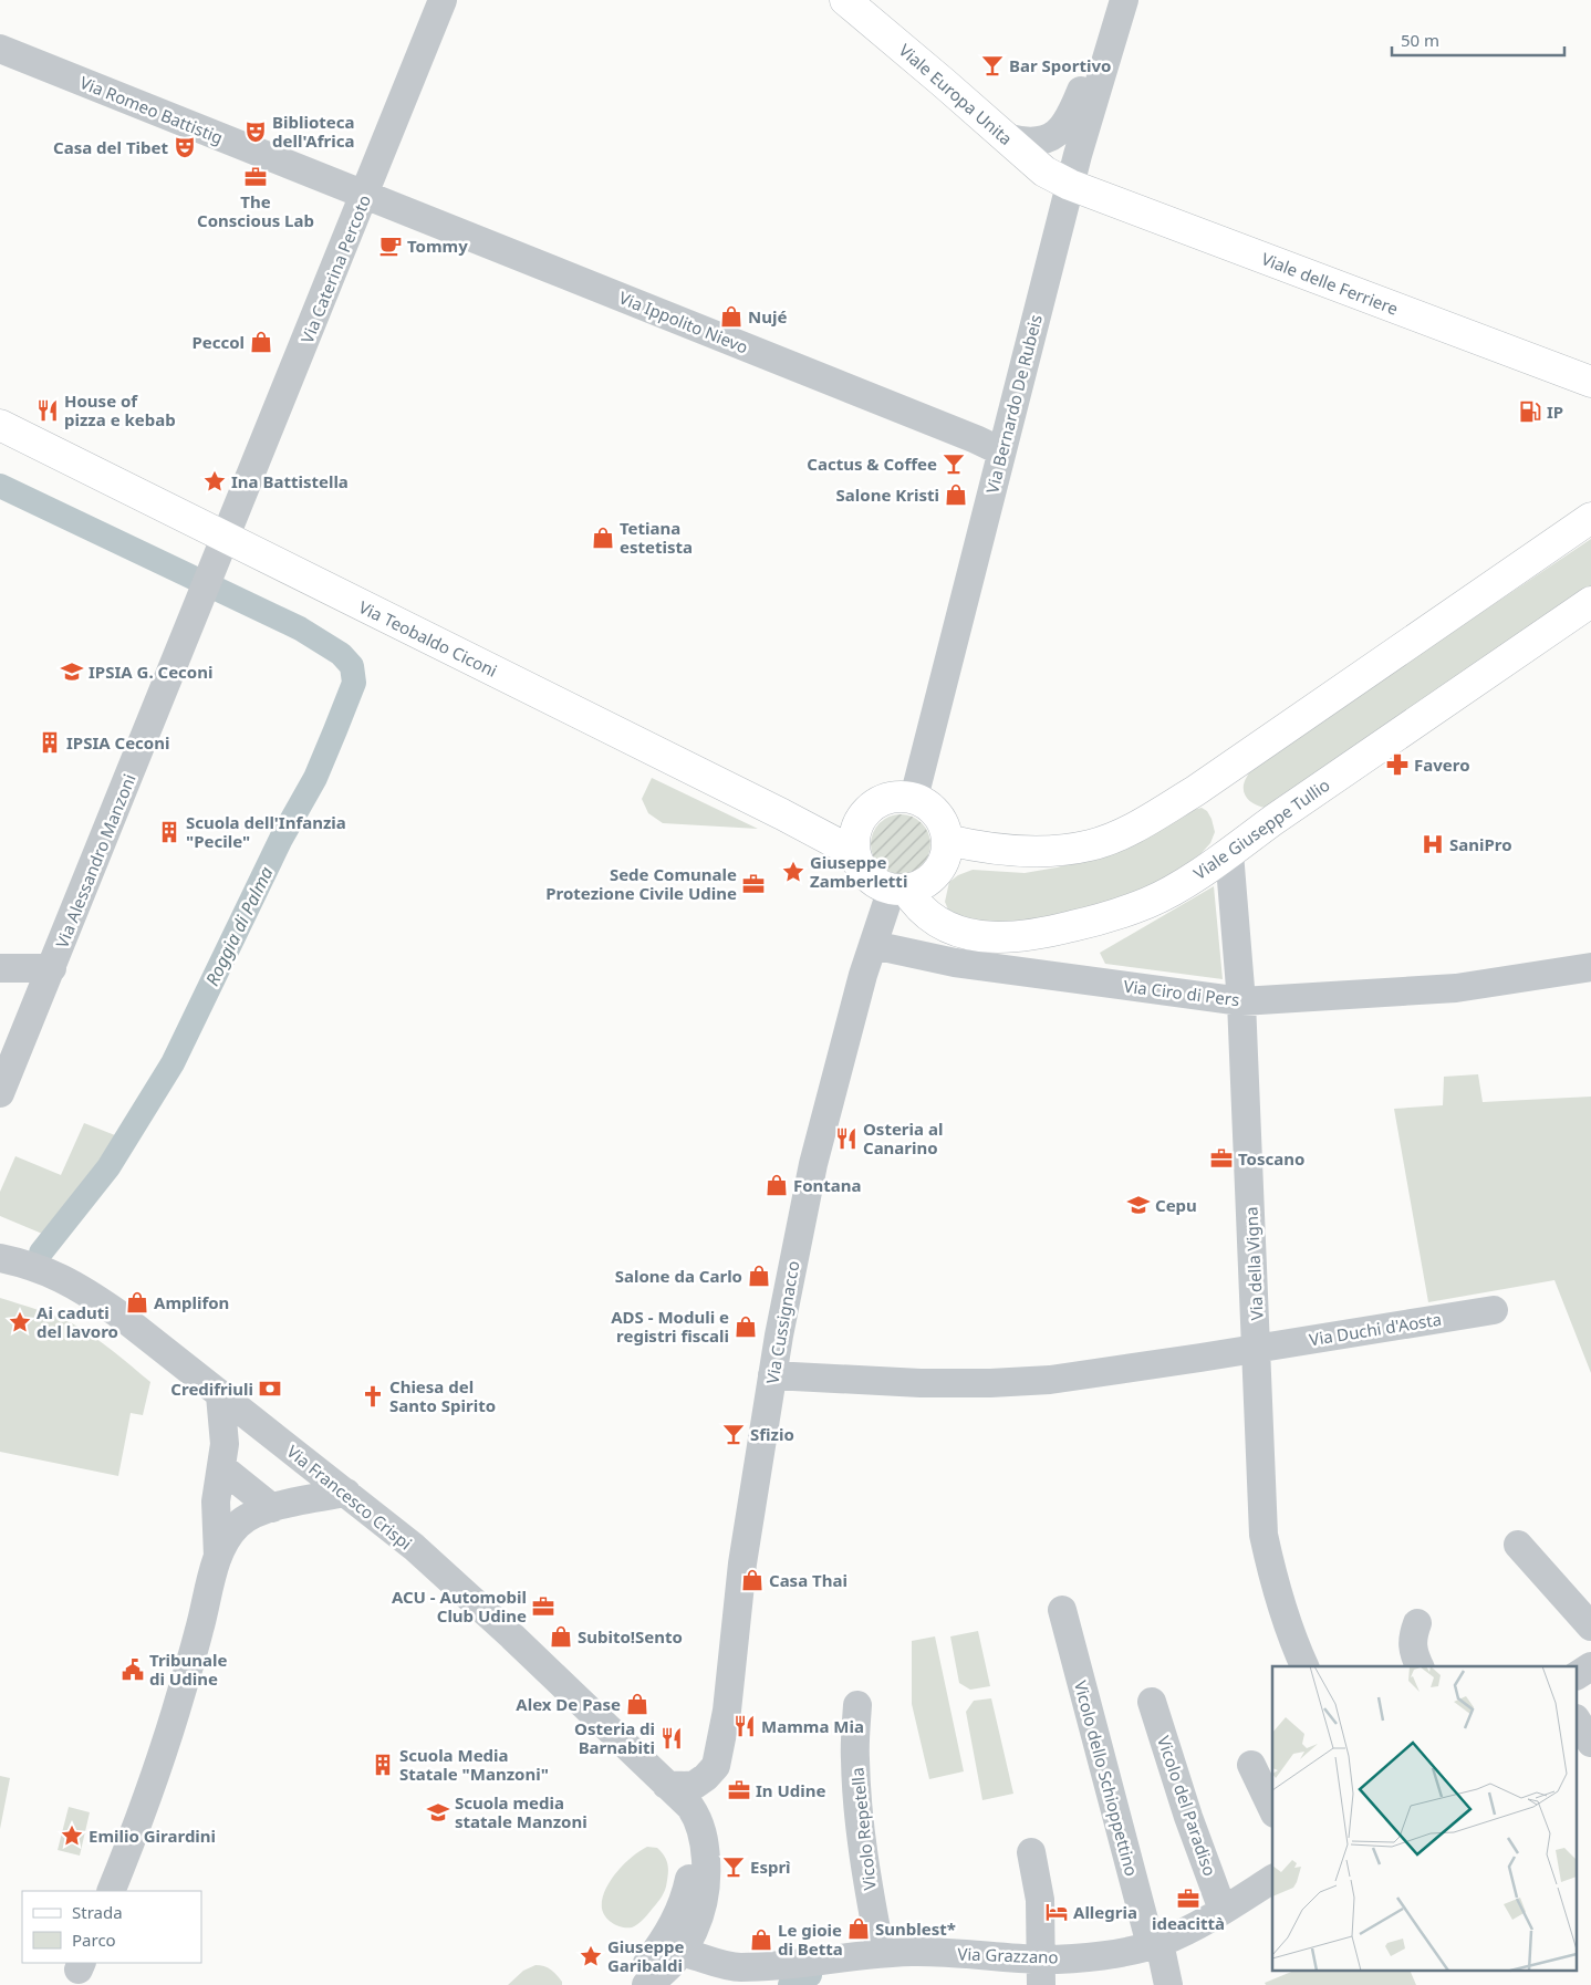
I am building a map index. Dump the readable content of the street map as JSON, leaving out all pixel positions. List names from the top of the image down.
{
  "streets": {
    "main road": [
      "Viale Europa Unita",
      "Viale delle Ferriere",
      "Via Teobaldo Ciconi",
      "Viale Giuseppe Tullio"
    ],
    "street": [
      "Via Romeo Battistig",
      "Via Caterina Percoto",
      "Via Ippolito Nievo",
      "Via Bernardo De Rubeis",
      "Via Alessandro Manzoni",
      "Via Ciro di Pers",
      "Via della Vigna",
      "Via Cussignacco",
      "Via Duchi d'Aosta",
      "Via Francesco Crispi",
      "Vicolo dello Schioppettino",
      "Vicolo del Paradiso",
      "Vicolo Repetella",
      "Via Grazzano"
    ]
  },
  "crossings": [
    ["Viale Europa Unita", "Viale delle Ferriere"],
    ["Viale Europa Unita", "Via Bernardo De Rubeis"],
    ["Via Romeo Battistig", "Via Caterina Percoto"],
    ["Via Romeo Battistig", "Via Ippolito Nievo"],
    ["Via Caterina Percoto", "Via Ippolito Nievo"],
    ["Via Caterina Percoto", "Via Teobaldo Ciconi"],
    ["Via Caterina Percoto", "Via Alessandro Manzoni"],
    ["Viale delle Ferriere", "Via Bernardo De Rubeis"],
    ["Via Ippolito Nievo", "Via Bernardo De Rubeis"],
    ["Via Bernardo De Rubeis", "Via Teobaldo Ciconi"],
    ["Via Bernardo De Rubeis", "Viale Giuseppe Tullio"],
    ["Via Bernardo De Rubeis", "Via Cussignacco"],
    ["Via Teobaldo Ciconi", "Viale Giuseppe Tullio"],
    ["Via Teobaldo Ciconi", "Via Alessandro Manzoni"],
    ["Via Teobaldo Ciconi", "Via Cussignacco"],
    ["Viale Giuseppe Tullio", "Via della Vigna"],
    ["Viale Giuseppe Tullio", "Via Cussignacco"],
    ["Via Ciro di Pers", "Via della Vigna"],
    ["Via Ciro di Pers", "Via Cussignacco"],
    ["Via della Vigna", "Via Duchi d'Aosta"],
    ["Via Cussignacco", "Via Duchi d'Aosta"],
    ["Vicolo dello Schioppettino", "Via Grazzano"],
    ["Vicolo del Paradiso", "Via Grazzano"],
    ["Vicolo Repetella", "Via Grazzano"]
  ],
  "water": ["Roggia di Palma"],
  "places": {
    "bar": [
      "Bar Sportivo",
      "Cactus & Coffee",
      "Sfizio",
      "Esprì"
    ],
    "theatre": ["Biblioteca dell'Africa", "Casa del Tibet"],
    "office": [
      "The Conscious Lab",
      "Sede Comunale Protezione Civile Udine",
      "Toscano",
      "ACU - Automobil Club Udine",
      "In Udine",
      "ideacittà"
    ],
    "cafe": ["Tommy"],
    "shop": [
      "Nujé",
      "Peccol",
      "Salone Kristi",
      "Tetiana estetista",
      "Fontana",
      "Salone da Carlo",
      "Amplifon",
      "ADS - Moduli e registri fiscali",
      "Casa Thai",
      "Subito!Sento",
      "Alex De Pase",
      "Sunblest*",
      "Le gioie di Betta"
    ],
    "restaurant": [
      "House of pizza e kebab",
      "Osteria al Canarino",
      "Mamma Mia",
      "Osteria di Barnabiti"
    ],
    "fuel station": ["IP"],
    "place": [
      "Ina Battistella",
      "Giuseppe Zamberletti",
      "Ai caduti del lavoro",
      "Emilio Girardini",
      "Giuseppe Garibaldi"
    ],
    "school or university": ["IPSIA G. Ceconi", "Cepu", "Scuola media statale Manzoni"],
    "building": ["IPSIA Ceconi", "Scuola dell'Infanzia \"Pecile\"", "Scuola Media Statale \"Manzoni\""],
    "pharmacy": ["Favero"],
    "hospital": ["SaniPro"],
    "bank": ["Credifriuli"],
    "church": ["Chiesa del Santo Spirito"],
    "public building": ["Tribunale di Udine"],
    "hotel": ["Allegria"]
  },
  "legend": ["Strada", "Parco"],
  "scale_bar": "50 m"
}
